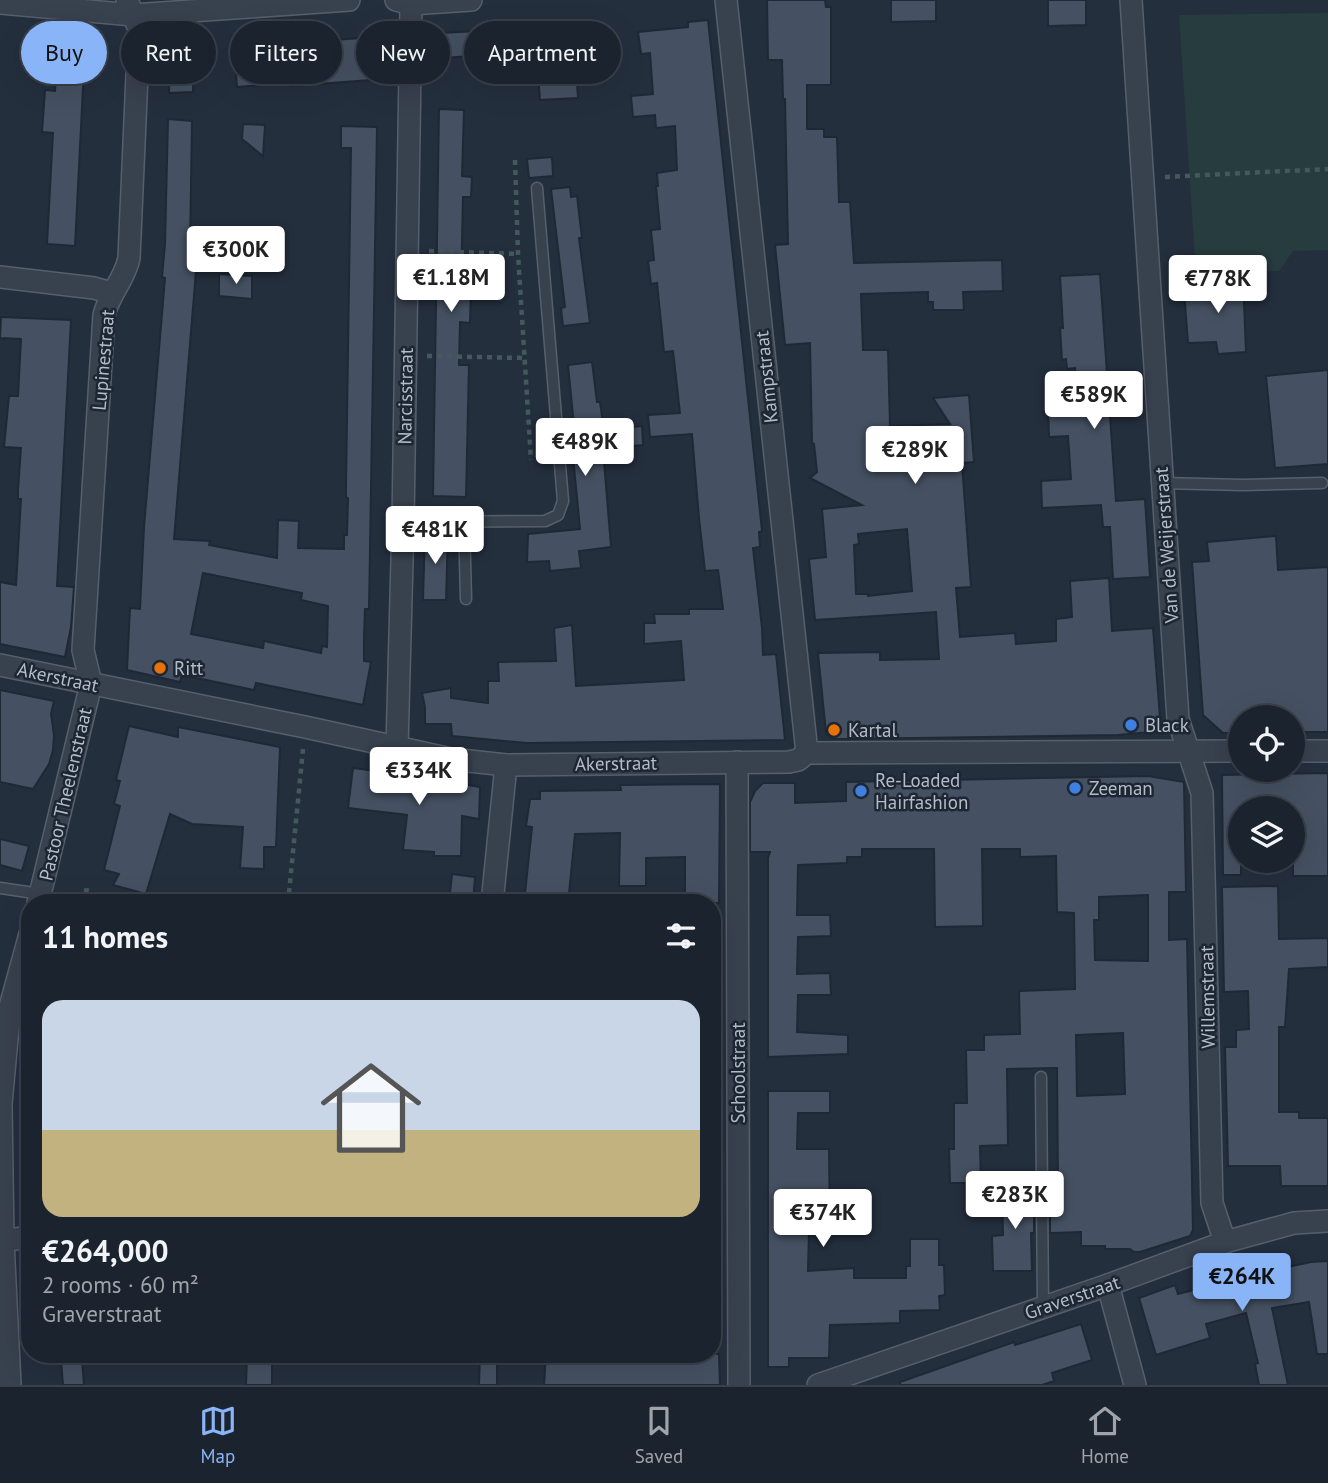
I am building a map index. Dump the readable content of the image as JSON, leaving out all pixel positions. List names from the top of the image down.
{
  "streets": {
    "street": [
      "Lupinestraat",
      "Kampstraat",
      "Narcisstraat",
      "Van de Weijerstraat",
      "Akerstraat",
      "Pastoor Theelenstraat",
      "Willemstraat",
      "Schoolstraat",
      "Graverstraat"
    ]
  },
  "crossings": [
    ["Lupinestraat", "Akerstraat"],
    ["Lupinestraat", "Pastoor Theelenstraat"],
    ["Kampstraat", "Akerstraat"],
    ["Narcisstraat", "Akerstraat"],
    ["Van de Weijerstraat", "Akerstraat"],
    ["Van de Weijerstraat", "Willemstraat"],
    ["Akerstraat", "Pastoor Theelenstraat"],
    ["Akerstraat", "Willemstraat"],
    ["Akerstraat", "Schoolstraat"],
    ["Willemstraat", "Graverstraat"]
  ],
  "places": [
    "Ritt",
    "Black",
    "Kartal",
    "Zeeman",
    "Re-Loaded Hairfashion"
  ],
  "page": {
    "chip": [
      "Buy",
      "Rent",
      "Filters",
      "New",
      "Apartment"
    ],
    "price": [
      "€300K",
      "€1.18M",
      "€778K",
      "€589K",
      "€489K",
      "€289K",
      "€481K",
      "€334K",
      "€283K",
      "€374K",
      "€264K"
    ],
    "heading": "11 homes",
    "list": [
      {
        "name": "€264,000",
        "note": "2 rooms · 60 m² · Graverstraat"
      }
    ],
    "tabs": ["Map", "Saved", "Home"]
  }
}
